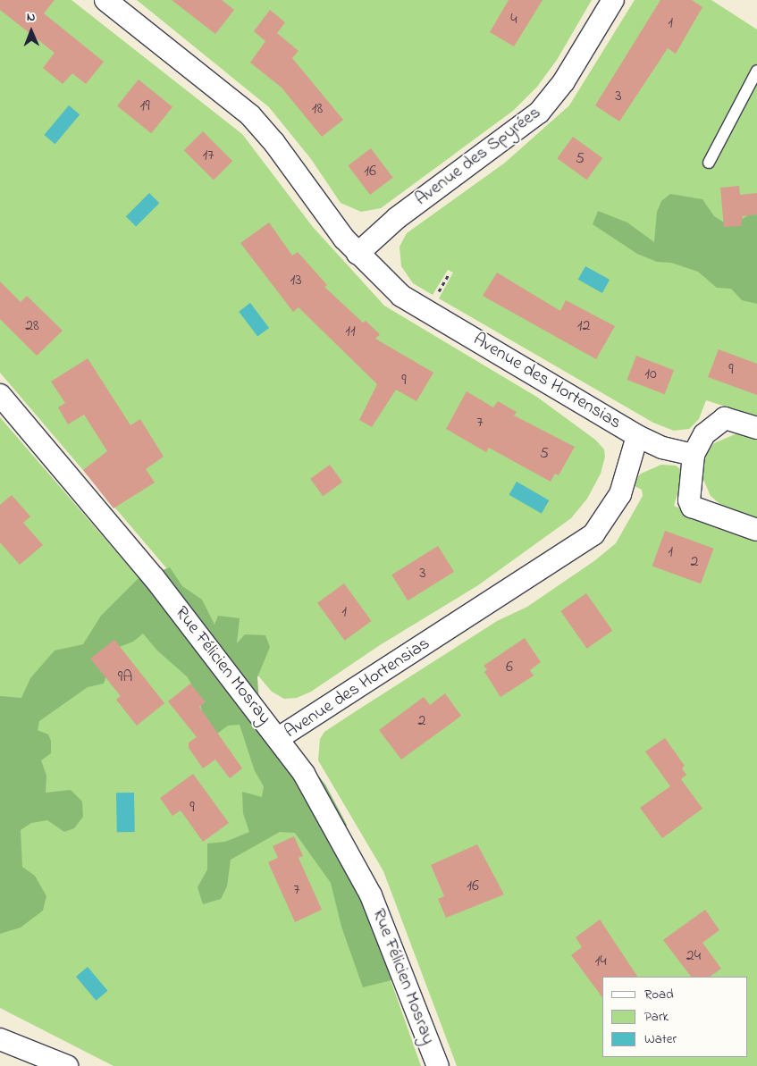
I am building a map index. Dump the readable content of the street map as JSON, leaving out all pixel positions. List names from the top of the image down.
{
  "streets": {
    "street": ["Avenue des Spyrées", "Avenue des Hortensias", "Rue Félicien Mosray"]
  },
  "crossings": [
    ["Avenue des Spyrées", "Avenue des Hortensias"],
    ["Avenue des Hortensias", "Rue Félicien Mosray"]
  ],
  "house_numbers": [
    "4",
    "1",
    "3",
    "19",
    "18",
    "17",
    "5",
    "16",
    "13",
    "28",
    "12",
    "11",
    "9",
    "10",
    "9",
    "7",
    "5",
    "1",
    "2",
    "3",
    "1",
    "6",
    "9A",
    "2",
    "9",
    "16",
    "7",
    "24",
    "14"
  ],
  "legend": ["Road", "Park", "Water"],
  "north": "top"
}
